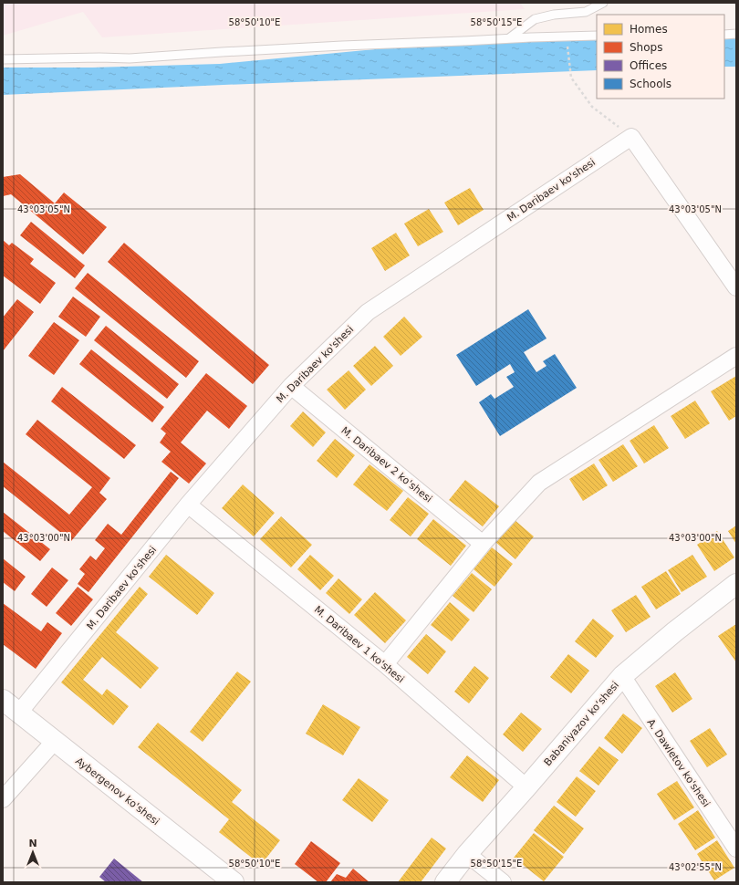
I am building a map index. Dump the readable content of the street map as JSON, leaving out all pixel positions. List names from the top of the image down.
{
  "streets": {
    "street": [
      "M. Daribaev ko'shesi",
      "M. Daribaev 2 ko'shesi",
      "M. Daribaev 1 ko'shesi",
      "Babaniyazov ko‘shesi",
      "A. Dawletov ko'shesi",
      "Aybergenov ko'shesi"
    ]
  },
  "crossings": [
    ["M. Daribaev ko'shesi", "M. Daribaev 2 ko'shesi"],
    ["M. Daribaev ko'shesi", "M. Daribaev 1 ko'shesi"],
    ["M. Daribaev ko'shesi", "Aybergenov ko'shesi"],
    ["M. Daribaev 1 ko'shesi", "Babaniyazov ko‘shesi"],
    ["Babaniyazov ko‘shesi", "A. Dawletov ko'shesi"]
  ],
  "legend": [
    "Homes",
    "Shops",
    "Offices",
    "Schools"
  ],
  "north": "top",
  "coordinates": [
    "58°50'10\"E",
    "58°50'15\"E",
    "43°03'05\"N",
    "43°03'00\"N",
    "43°02'55\"N"
  ]
}
